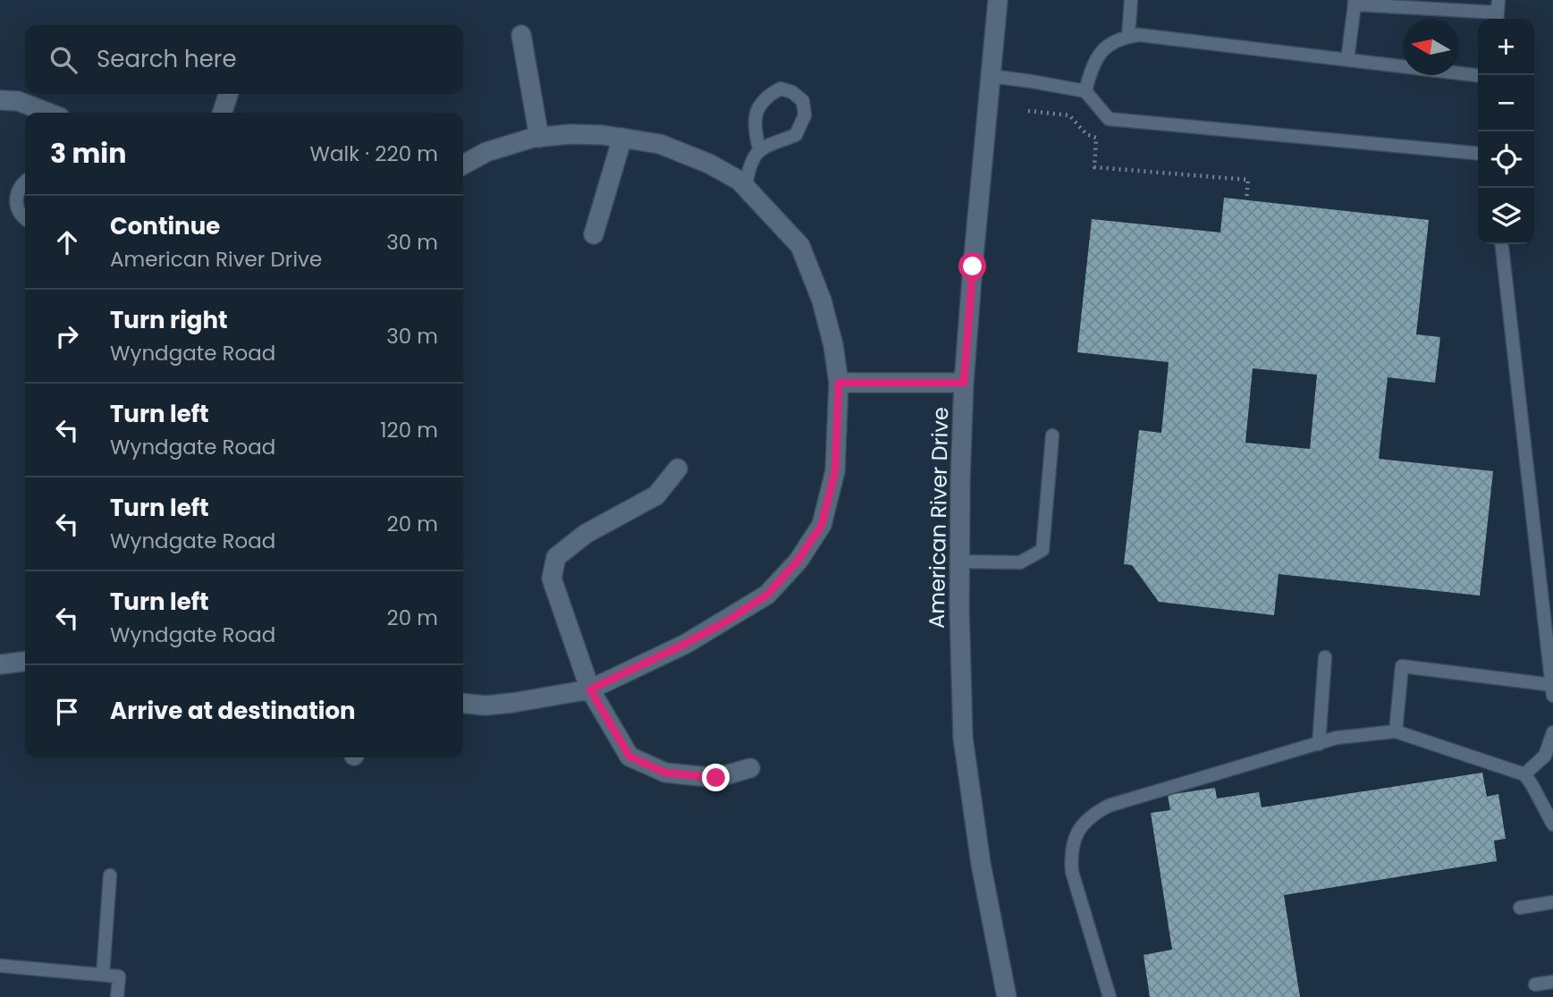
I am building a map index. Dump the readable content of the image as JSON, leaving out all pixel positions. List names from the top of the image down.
{
  "streets": {
    "street": ["American River Drive"]
  },
  "north": "left",
  "page": {
    "map_buttons": ["+", "−"],
    "search": "Search here",
    "heading": ["3 min", "Walk · 220 m"],
    "list": [
      ["Continue", "American River Drive", "30 m"],
      ["Turn right", "Wyndgate Road", "30 m"],
      ["Turn left", "Wyndgate Road", "120 m"],
      ["Turn left", "Wyndgate Road", "20 m"],
      ["Turn left", "Wyndgate Road", "20 m"],
      "Arrive at destination"
    ]
  }
}
